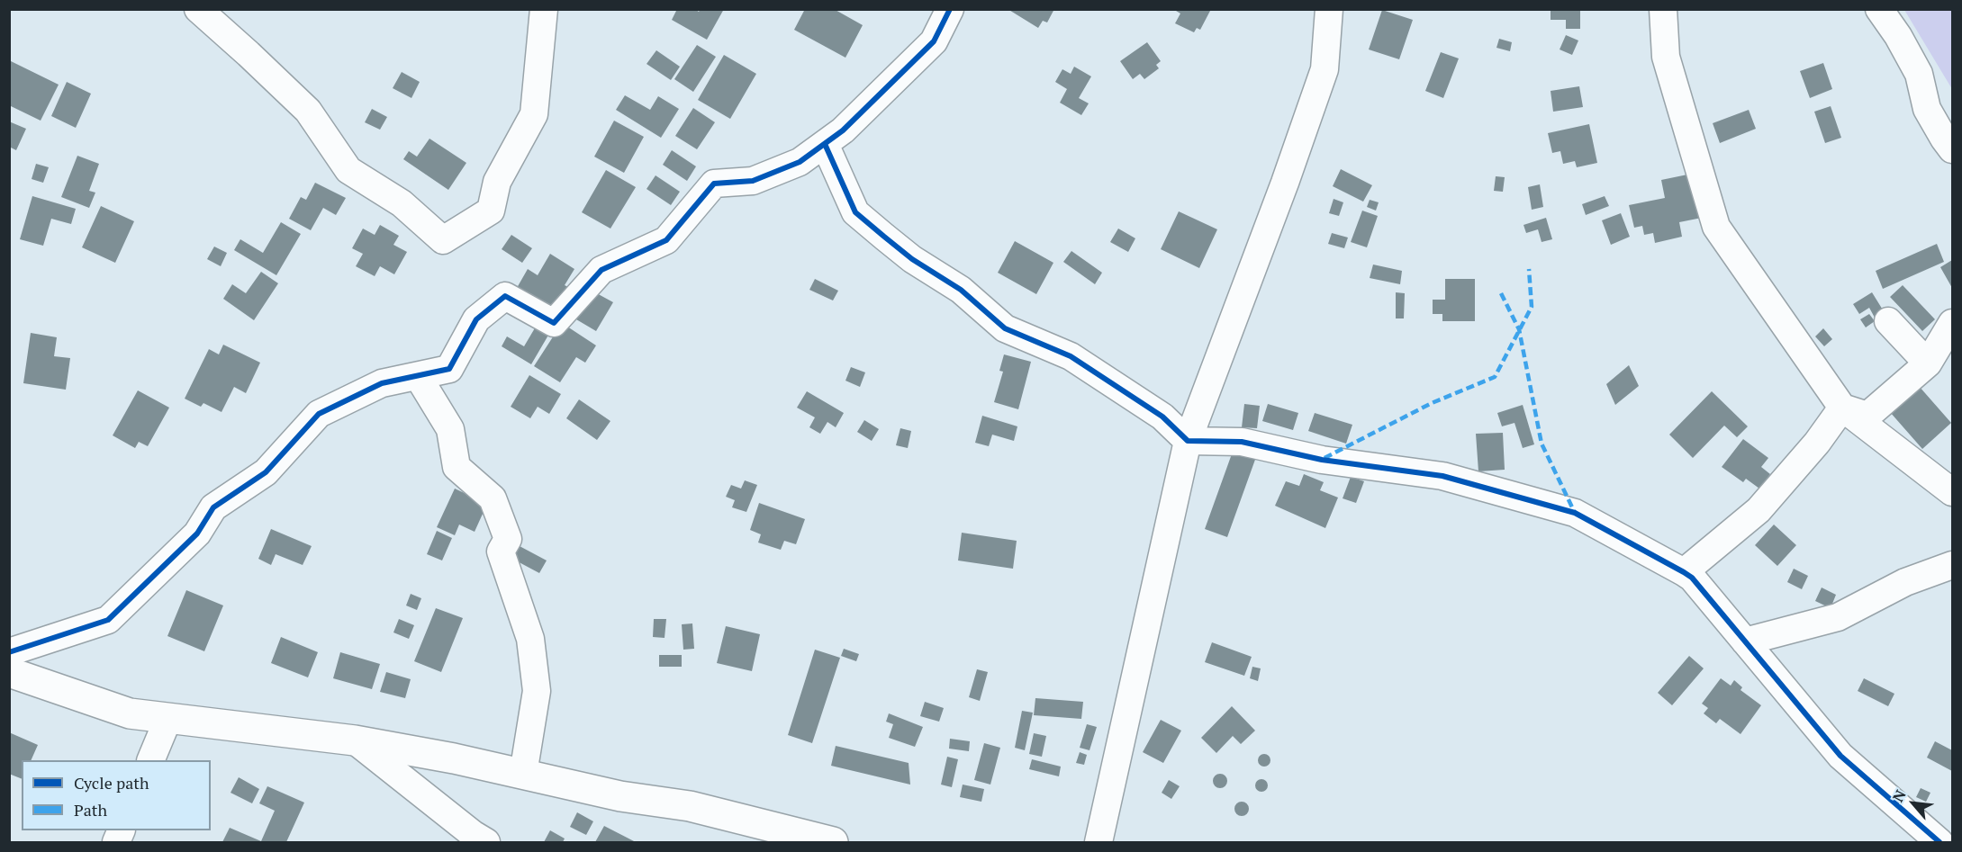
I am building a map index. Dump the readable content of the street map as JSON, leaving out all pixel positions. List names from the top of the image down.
{
  "legend": ["Cycle path", "Path"],
  "north": "top left"
}
